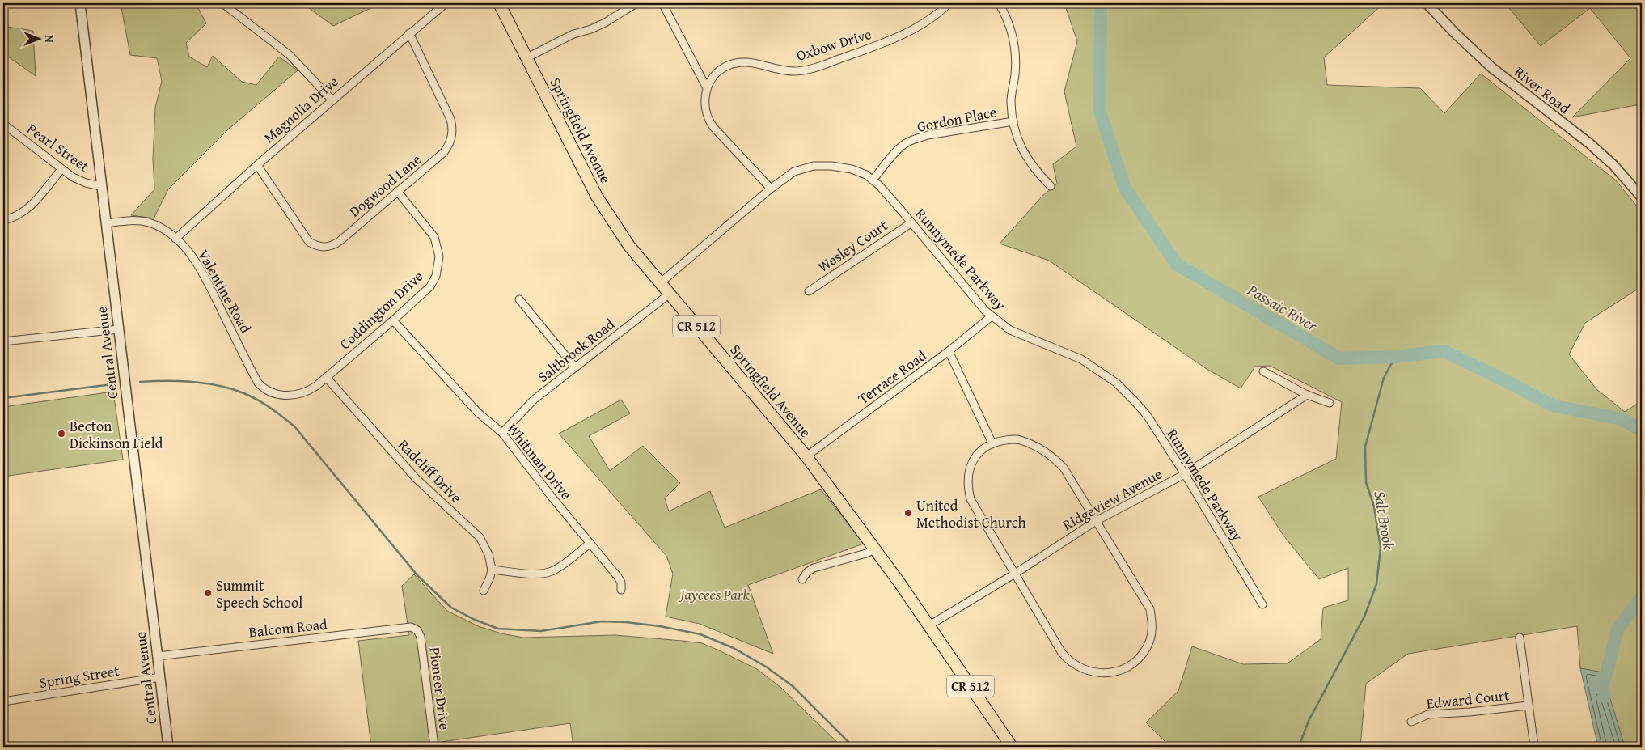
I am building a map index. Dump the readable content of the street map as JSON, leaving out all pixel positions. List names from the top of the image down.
{
  "streets": {
    "main road": ["Springfield Avenue", "CR 512"],
    "street": [
      "Oxbow Drive",
      "River Road",
      "Magnolia Drive",
      "Gordon Place",
      "Pearl Street",
      "Dogwood Lane",
      "Wesley Court",
      "Runnymede Parkway",
      "Valentine Road",
      "Coddington Drive",
      "Saltbrook Road",
      "Central Avenue",
      "Terrace Road",
      "Whitman Drive",
      "Radcliff Drive",
      "Ridgeview Avenue",
      "Balcom Road",
      "Spring Street",
      "Pioneer Drive",
      "Edward Court"
    ]
  },
  "crossings": [
    ["Magnolia Drive", "Dogwood Lane"],
    ["Magnolia Drive", "Valentine Road"],
    ["Gordon Place", "Runnymede Parkway"],
    ["Springfield Avenue", "Runnymede Parkway"],
    ["Springfield Avenue", "Saltbrook Road"],
    ["Springfield Avenue", "Terrace Road"],
    ["Springfield Avenue", "Ridgeview Avenue"],
    ["Pearl Street", "Central Avenue"],
    ["Dogwood Lane", "Coddington Drive"],
    ["Wesley Court", "Runnymede Parkway"],
    ["Runnymede Parkway", "Terrace Road"],
    ["Runnymede Parkway", "Ridgeview Avenue"],
    ["Valentine Road", "Coddington Drive"],
    ["Valentine Road", "Central Avenue"],
    ["Coddington Drive", "Whitman Drive"],
    ["Coddington Drive", "Radcliff Drive"],
    ["Saltbrook Road", "Whitman Drive"],
    ["Central Avenue", "Balcom Road"],
    ["Central Avenue", "Spring Street"],
    ["Balcom Road", "Pioneer Drive"]
  ],
  "water": ["Passaic River", "Salt Brook"],
  "parks": ["Jaycees Park"],
  "places": ["Becton Dickinson Field", "United Methodist Church", "Summit Speech School"],
  "north": "right"
}
